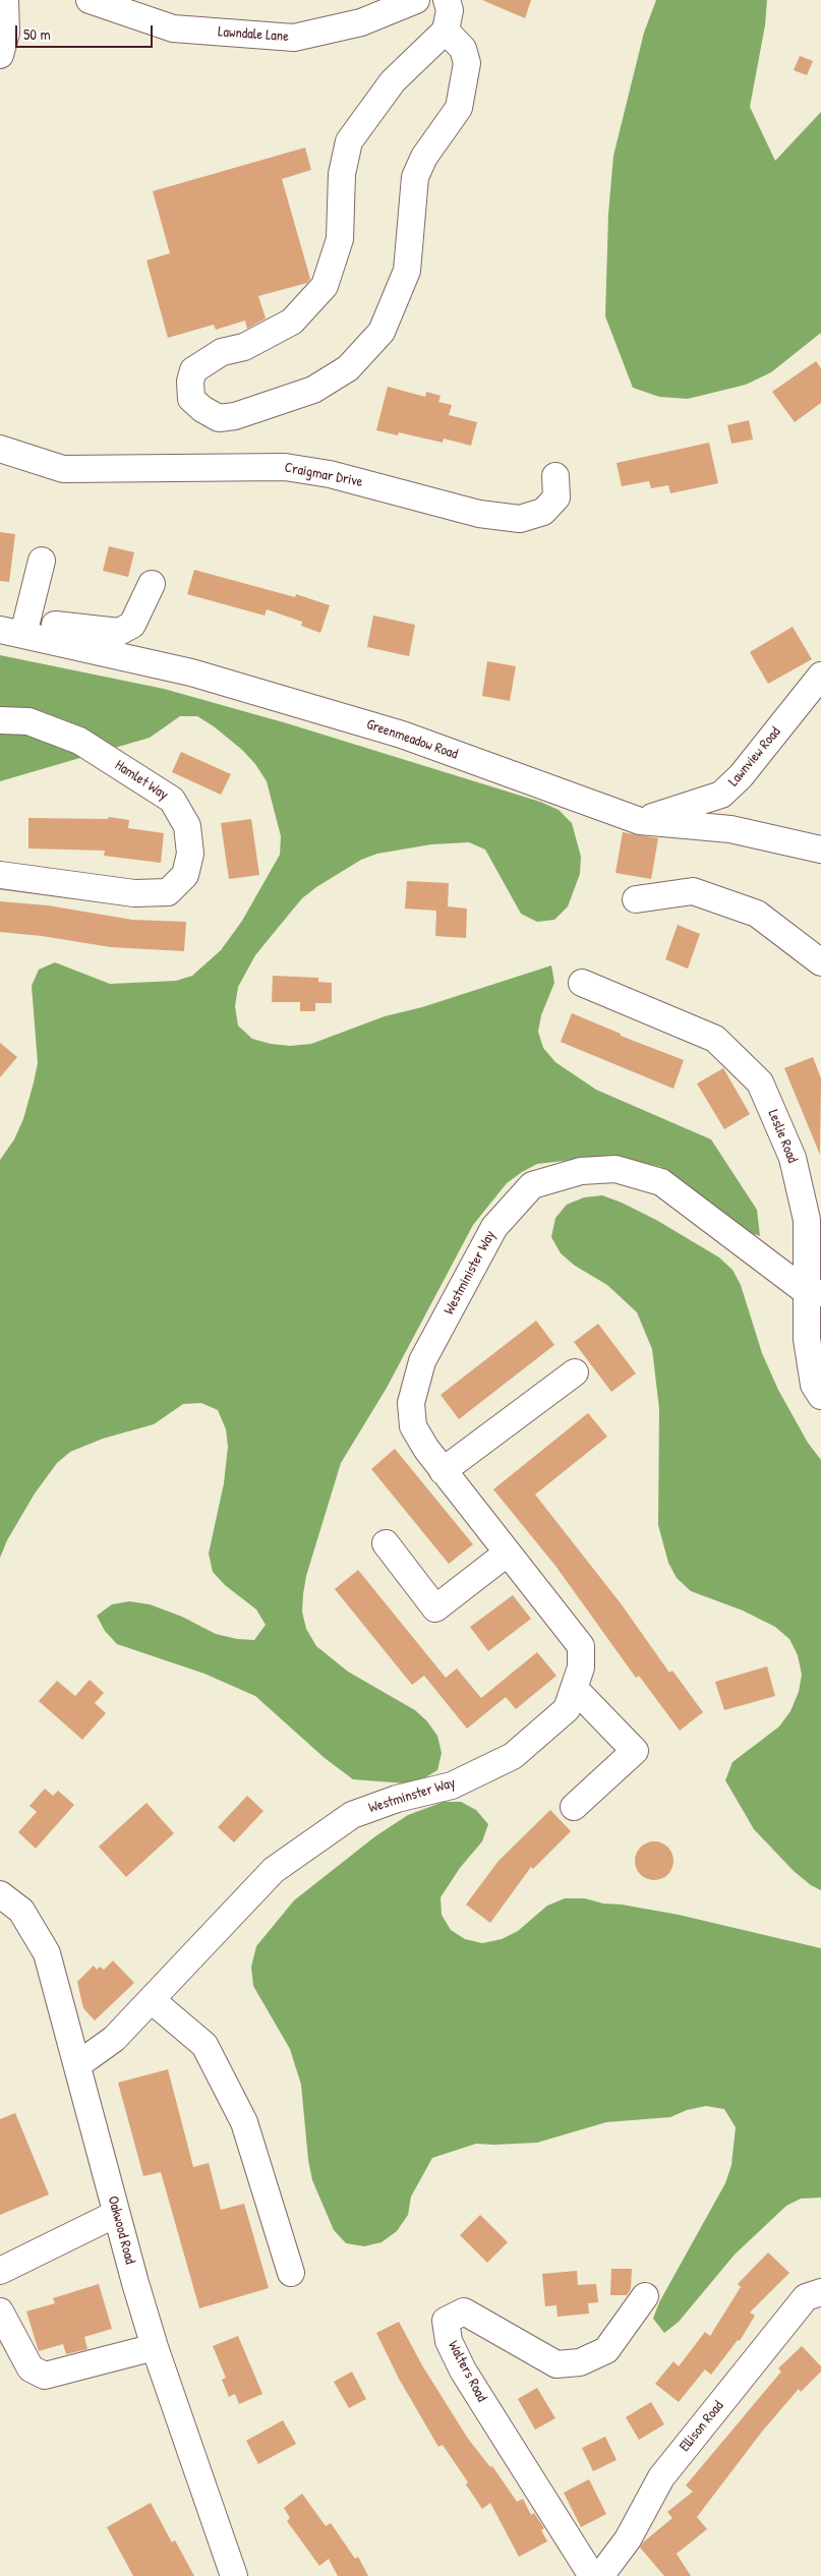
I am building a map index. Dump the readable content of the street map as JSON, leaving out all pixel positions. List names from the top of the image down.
{
  "streets": {
    "street": [
      "Lawndale Lane",
      "Craigmar Drive",
      "Greenmeadow Road",
      "Lawnview Road",
      "Hamlet Way",
      "Leslie Road",
      "Westminister Way",
      "Westminster Way",
      "Oakwood Road",
      "Walters Road",
      "Ellison Road"
    ]
  },
  "crossings": [
    ["Greenmeadow Road", "Lawnview Road"],
    ["Leslie Road", "Westminister Way"],
    ["Westminister Way", "Westminster Way"],
    ["Westminster Way", "Oakwood Road"]
  ],
  "scale_bar": "50 m"
}
